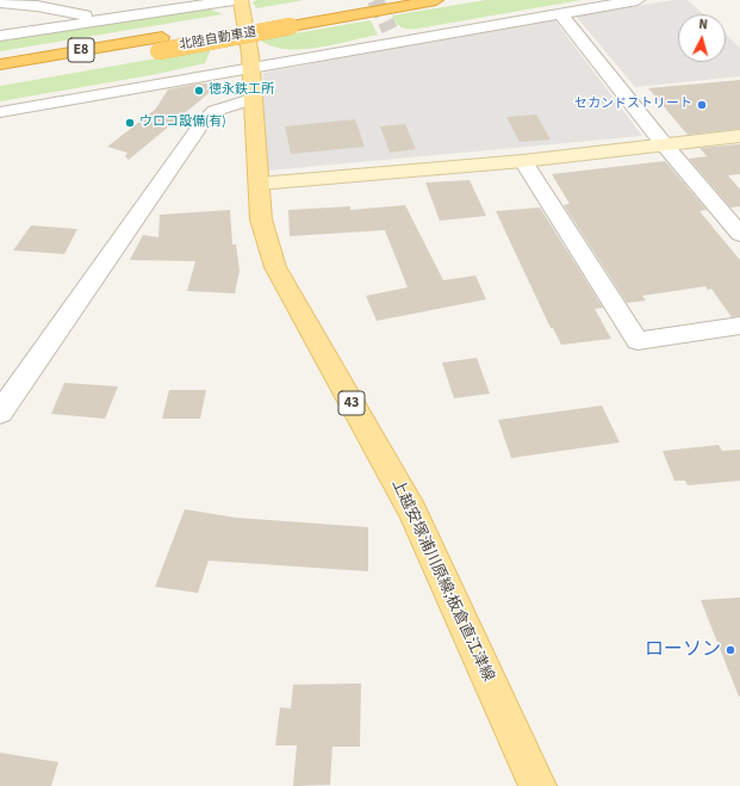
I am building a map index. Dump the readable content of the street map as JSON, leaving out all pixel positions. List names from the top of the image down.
{
  "streets": {
    "highway": ["北陸自動車道", "E8"],
    "main road": ["43", "上越安塚浦川原線;板倉直江津線"]
  },
  "places": [
    "徳永鉄工所",
    "セカンドストリート",
    "ウロコ設備(有)",
    "ローソン"
  ],
  "north": "top"
}
